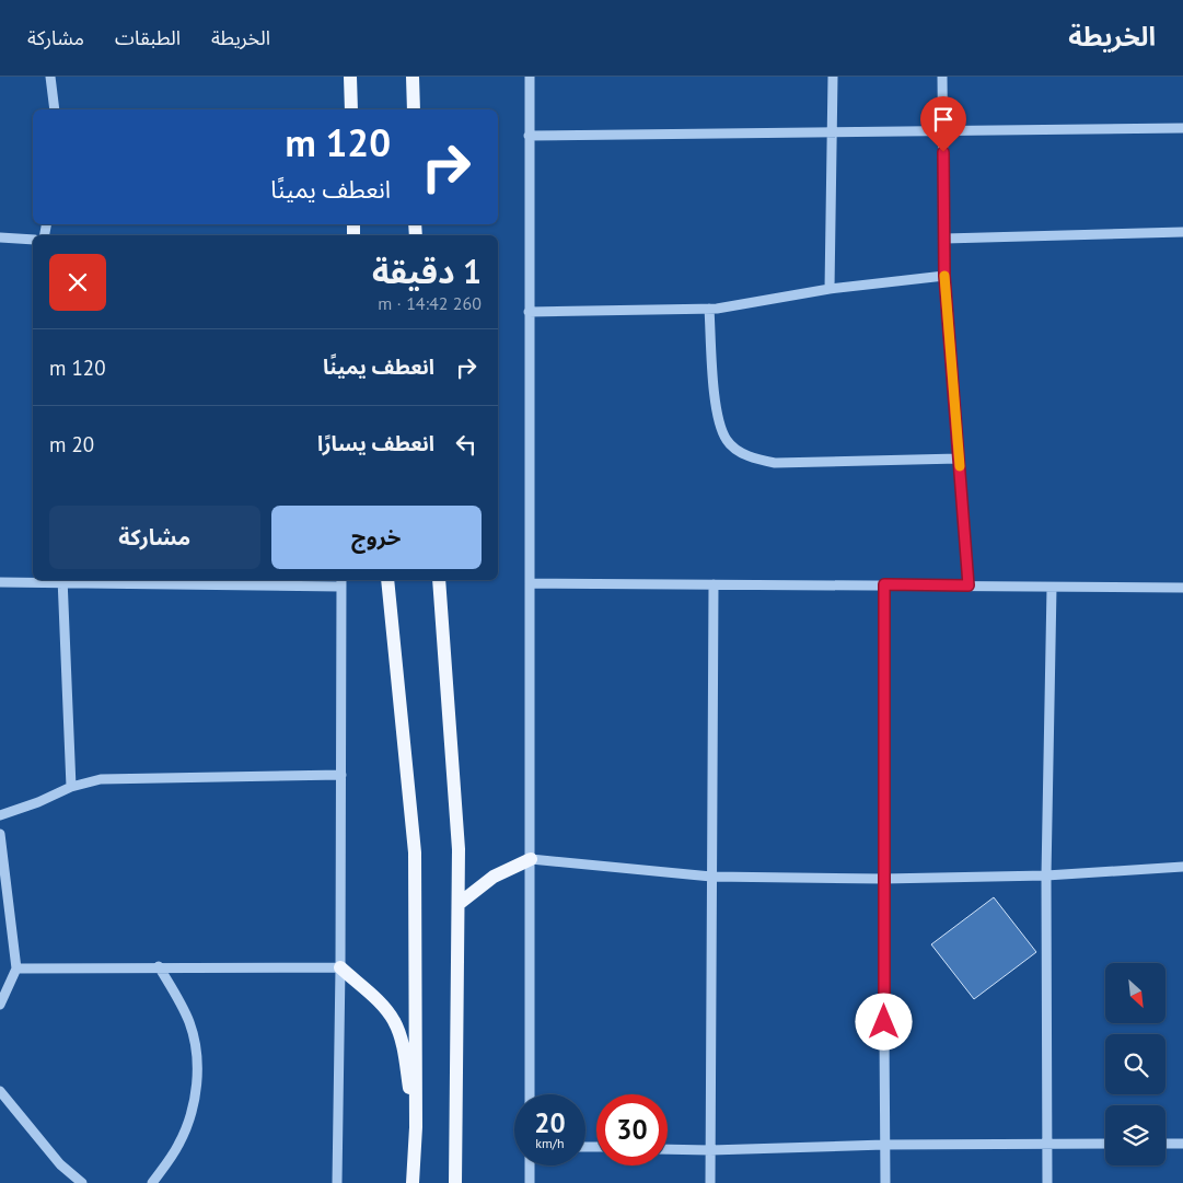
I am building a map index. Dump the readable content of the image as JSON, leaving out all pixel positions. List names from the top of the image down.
{
  "north": "bottom right",
  "page": {
    "header": "الخريطة",
    "nav": ["الخريطة", "الطبقات", "مشاركة"],
    "turn": ["120 m", "انعطف يمينًا"],
    "heading": ["1 دقيقة", "260 m · 14:42"],
    "list": [
      {
        "name": "انعطف يمينًا",
        "value": "120 m"
      },
      {
        "name": "انعطف يسارًا",
        "value": "20 m"
      }
    ],
    "buttons": ["خروج", "مشاركة"],
    "speed": "20 km/h",
    "limit": "30"
  }
}
